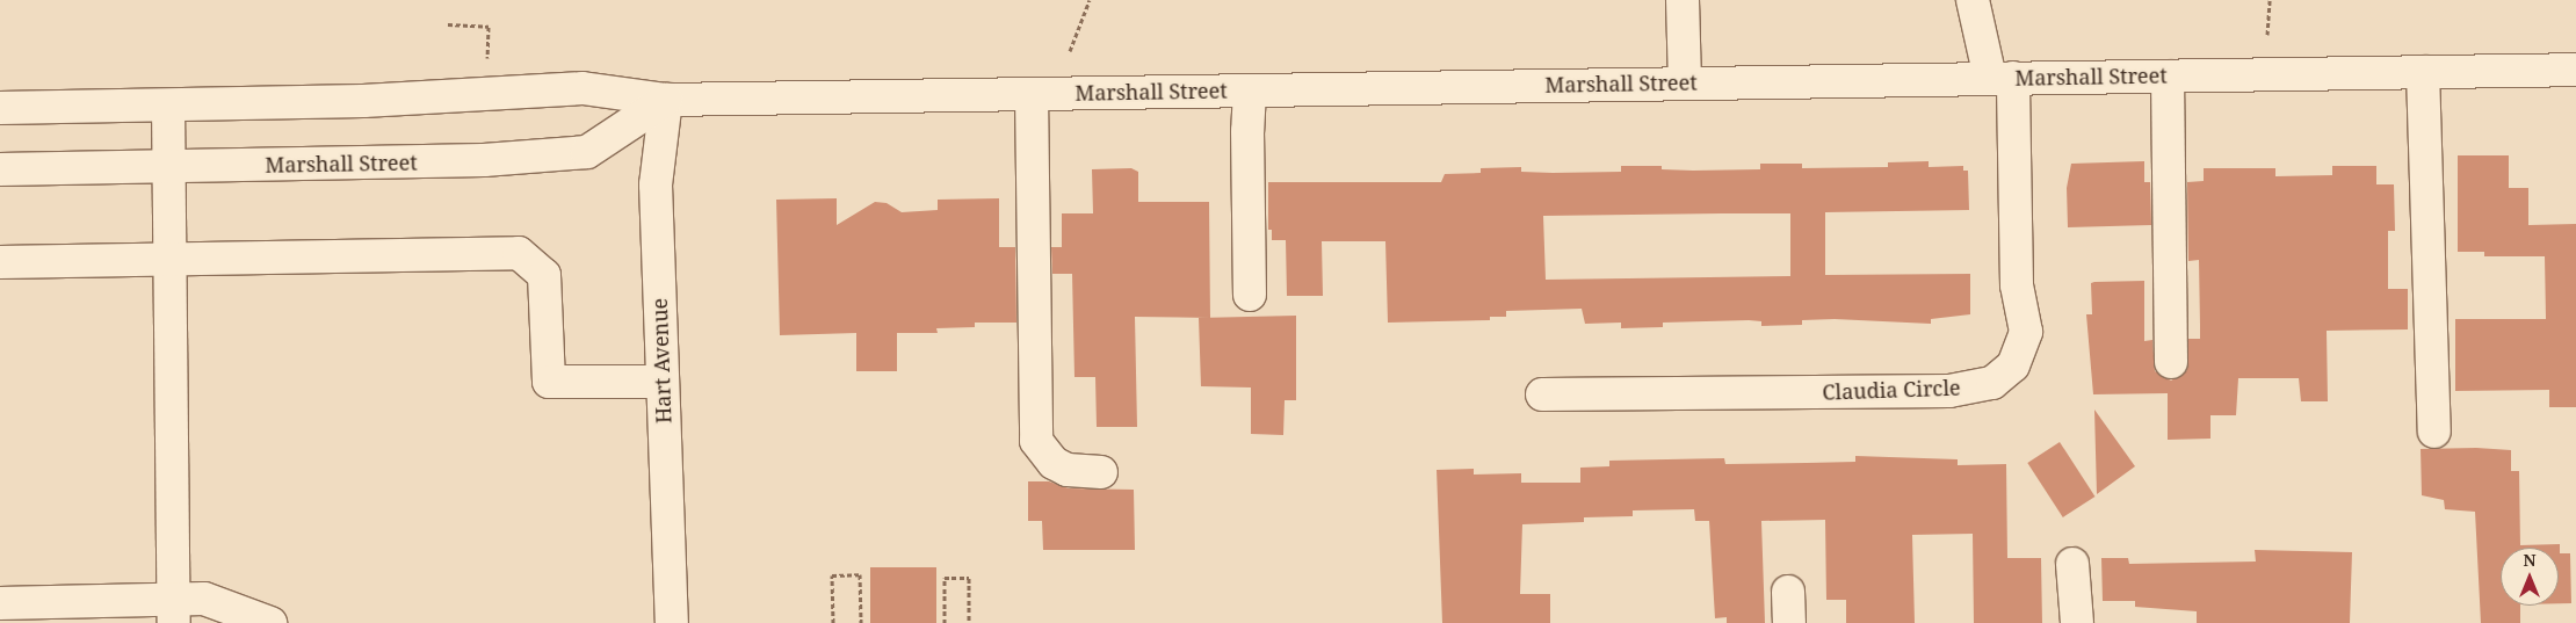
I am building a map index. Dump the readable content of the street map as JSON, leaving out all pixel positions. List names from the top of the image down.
{
  "streets": {
    "street": ["Marshall Street", "Hart Avenue", "Claudia Circle"]
  },
  "crossings": [
    ["Marshall Street", "Hart Avenue"],
    ["Marshall Street", "Claudia Circle"]
  ],
  "north": "top"
}
